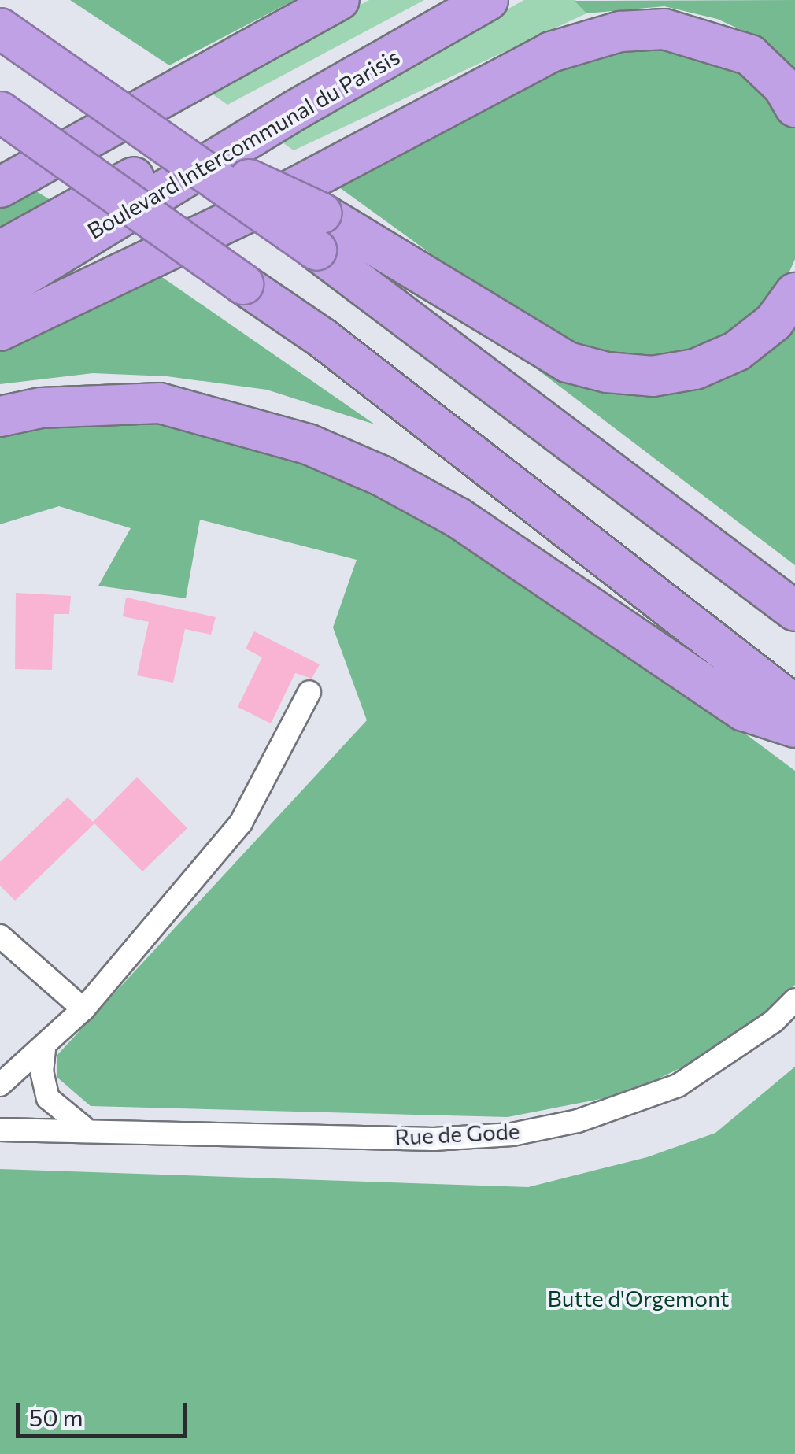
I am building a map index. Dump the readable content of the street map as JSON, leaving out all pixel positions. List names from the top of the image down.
{
  "streets": {
    "highway": ["Boulevard Intercommunal du Parisis"],
    "street": ["Rue de Gode"]
  },
  "parks": ["Butte d'Orgemont"],
  "scale_bar": "50 m"
}
